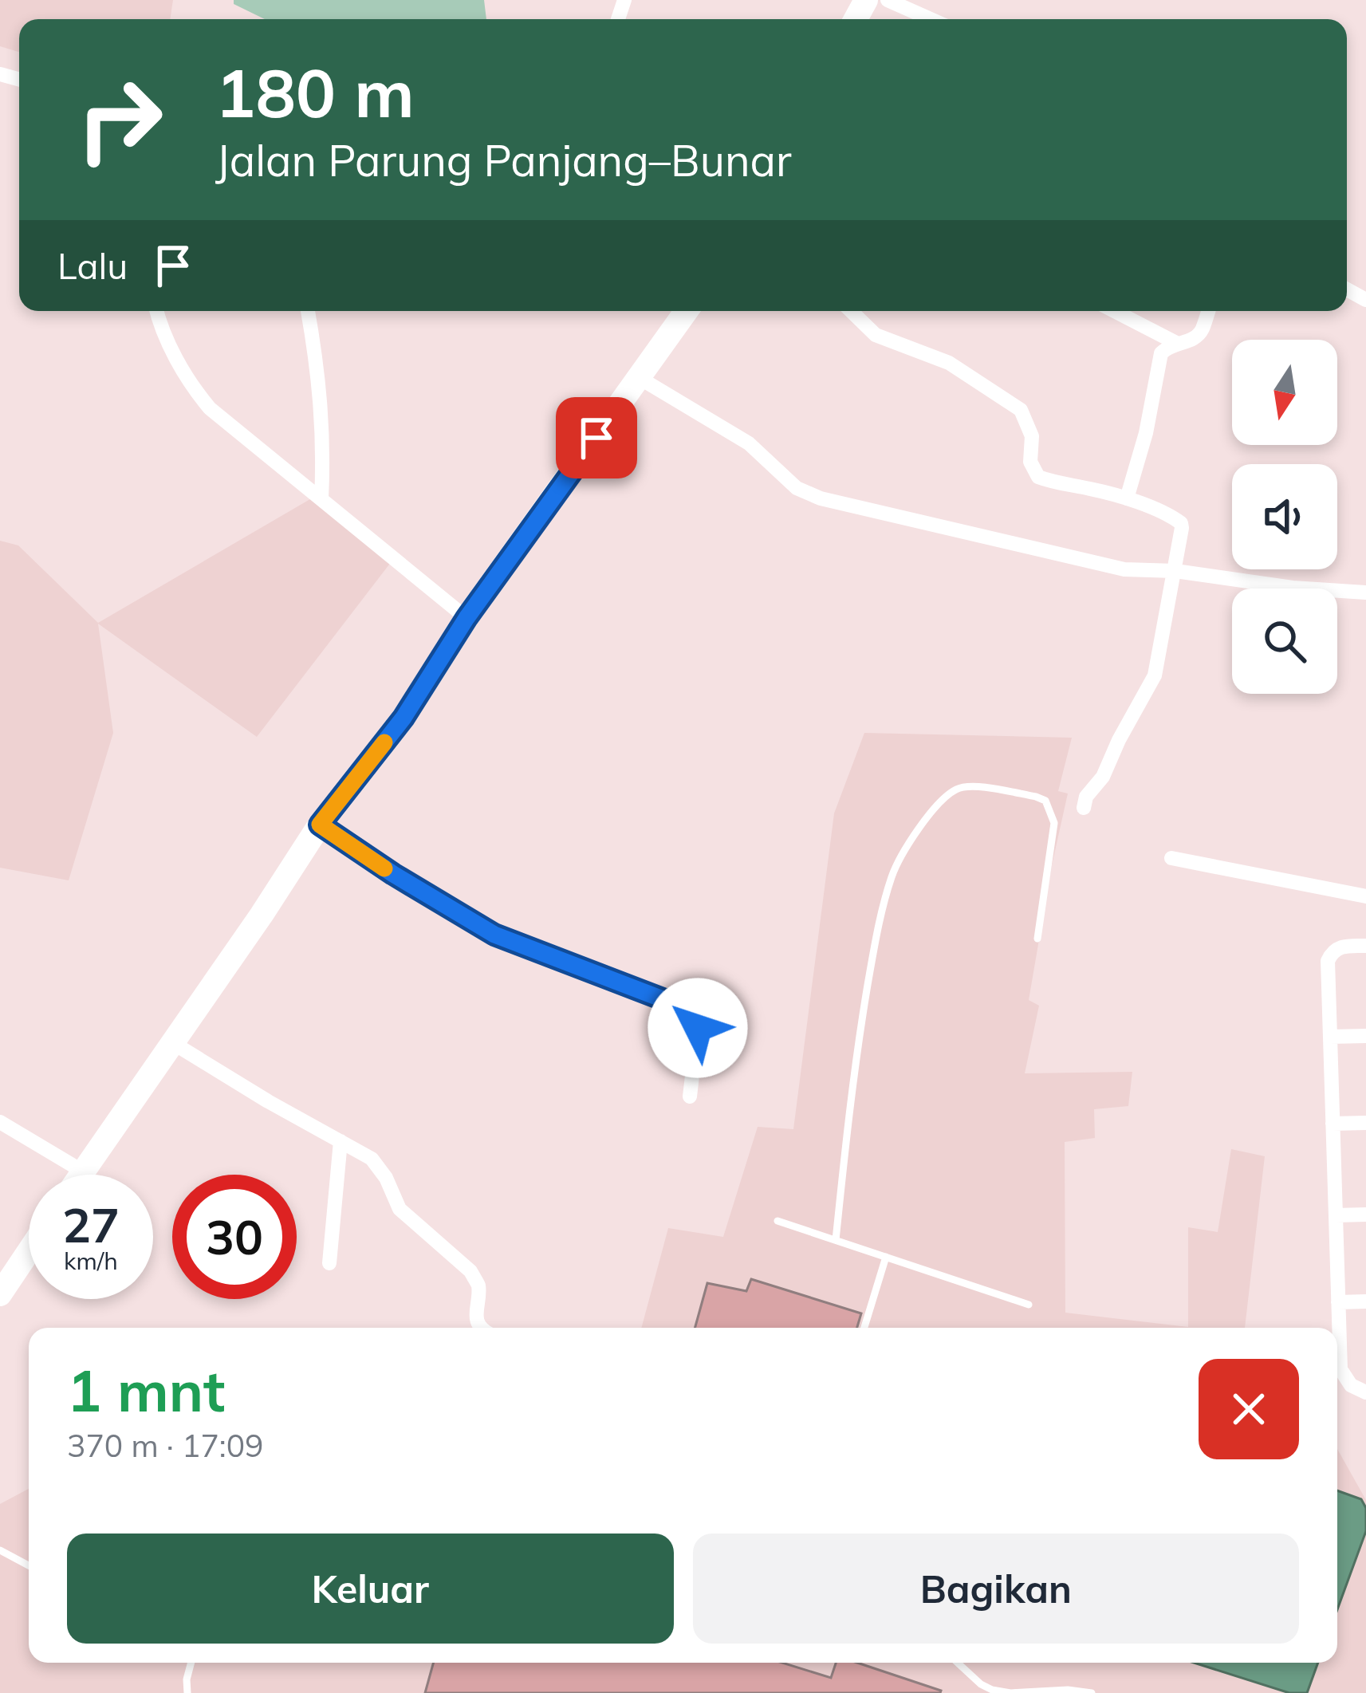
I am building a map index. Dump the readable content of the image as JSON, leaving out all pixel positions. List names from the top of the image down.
{
  "north": "bottom",
  "page": {
    "turn": ["180 m", "Jalan Parung Panjang–Bunar"],
    "then": "Lalu",
    "speed": "27 km/h",
    "limit": "30",
    "heading": ["1 mnt", "370 m · 17:09"],
    "buttons": ["Keluar", "Bagikan"]
  }
}
